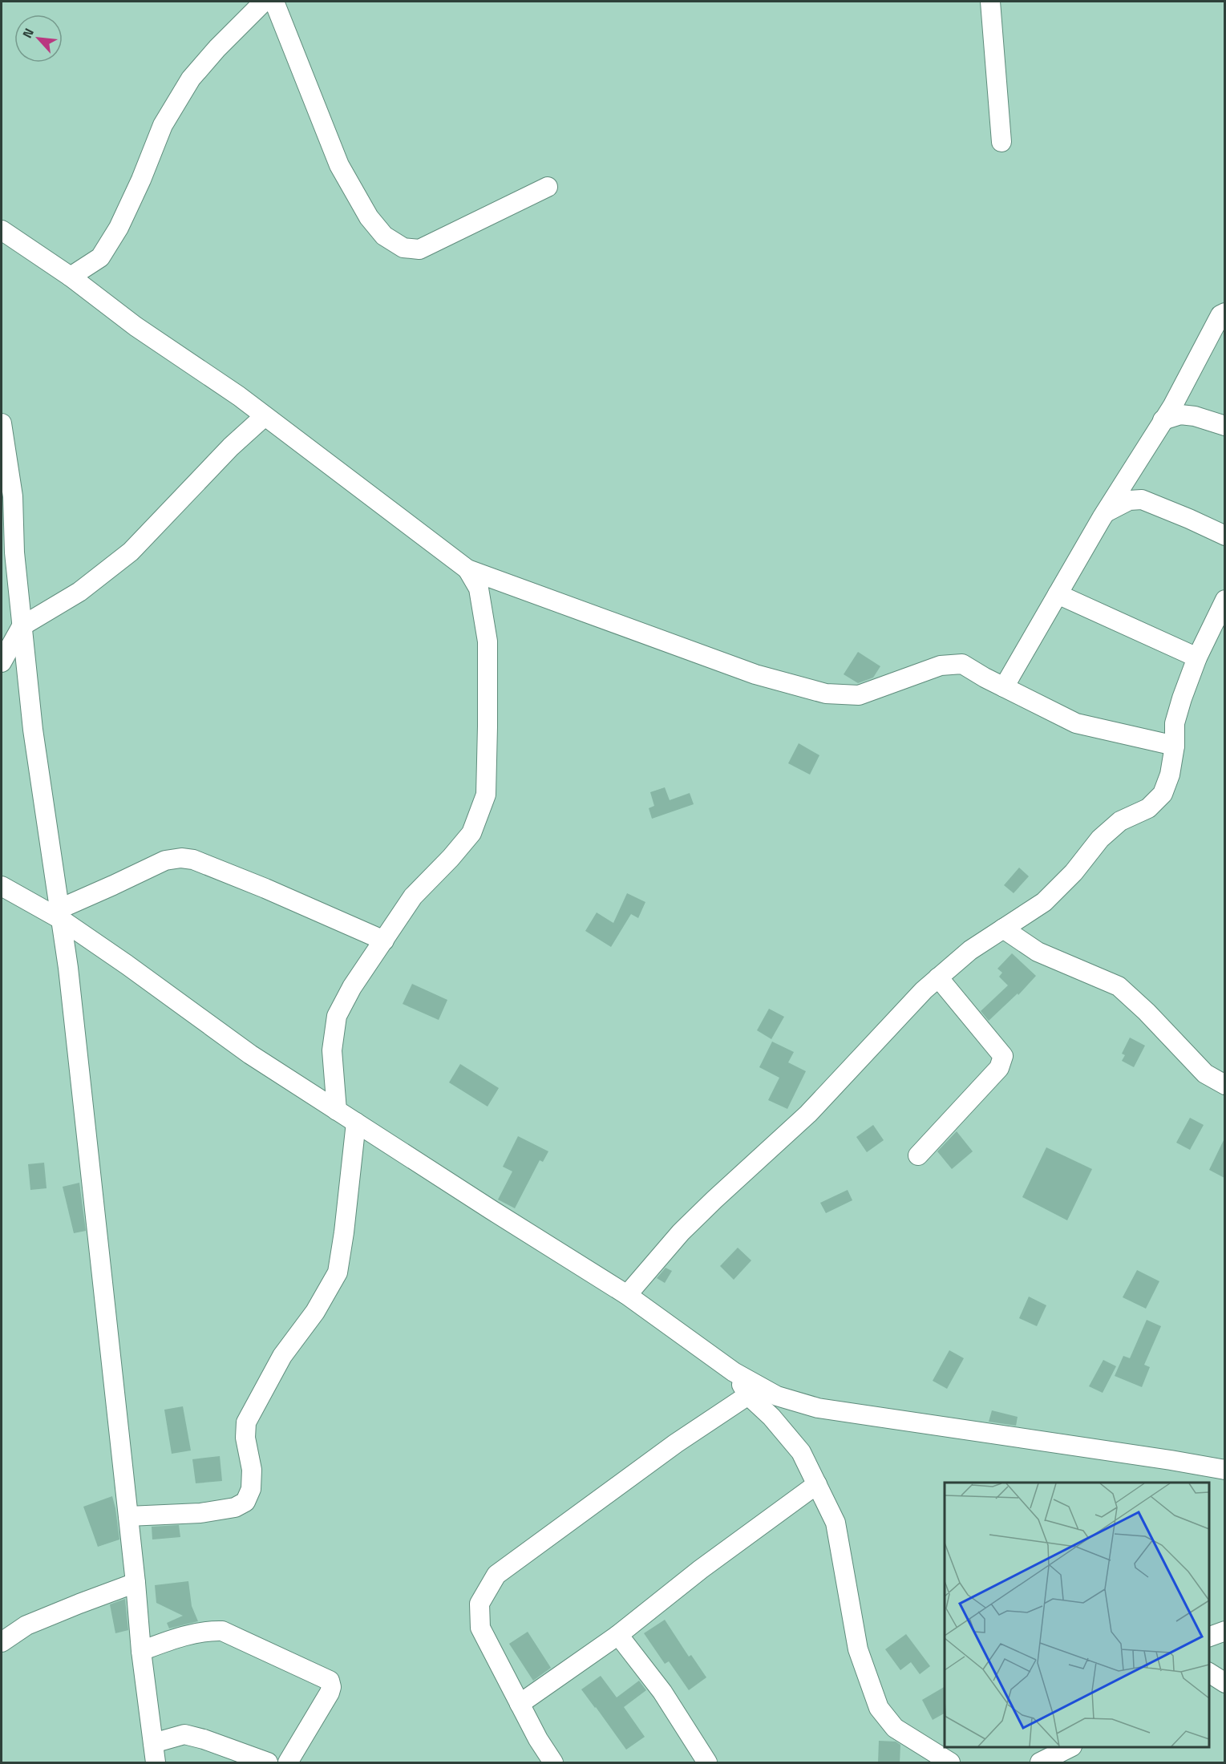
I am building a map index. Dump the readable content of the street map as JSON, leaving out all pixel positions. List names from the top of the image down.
{
  "north": "top left"
}
